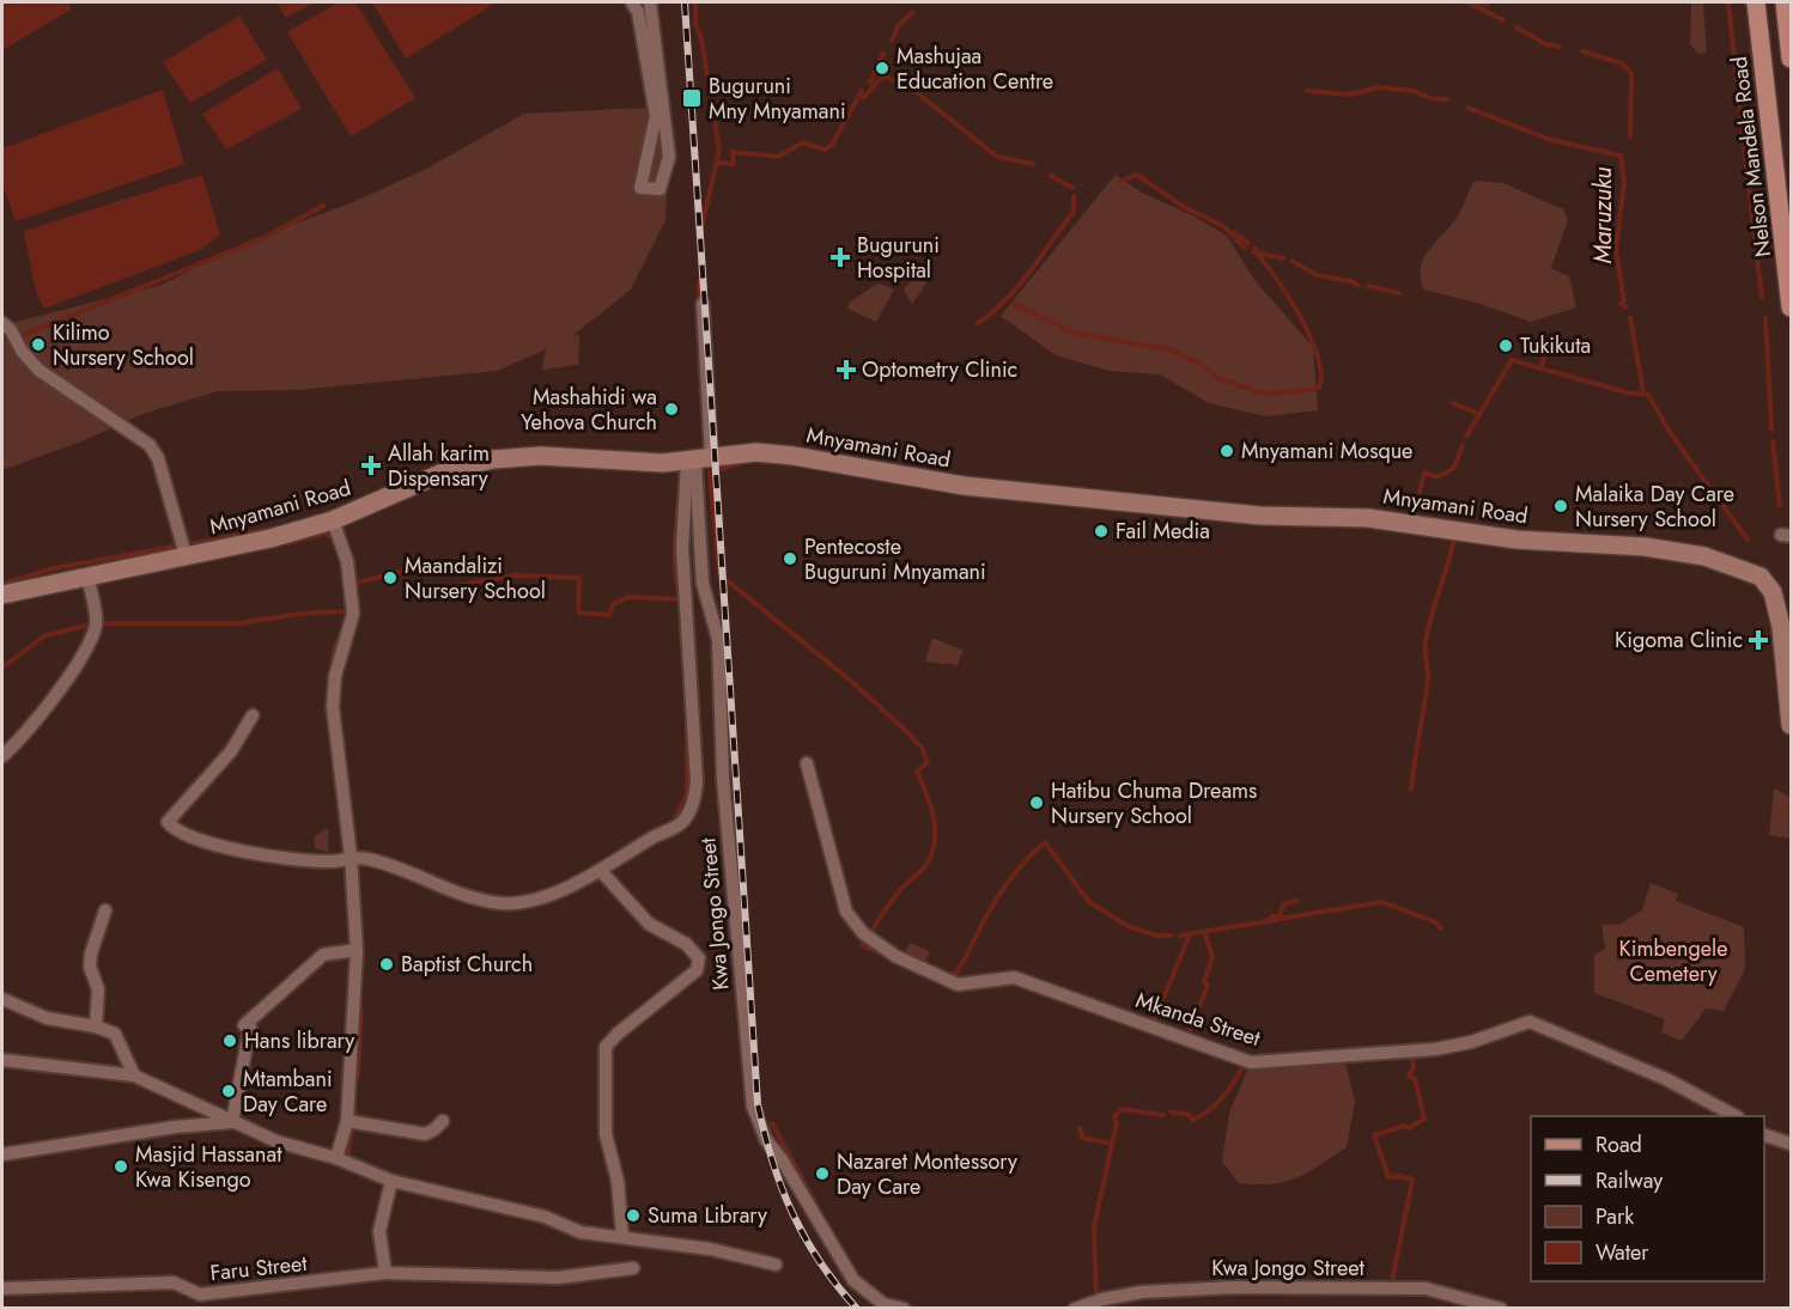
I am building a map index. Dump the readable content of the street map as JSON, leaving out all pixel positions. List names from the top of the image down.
{
  "streets": {
    "main road": ["Nelson Mandela Road"],
    "street": [
      "Mnyamani Road",
      "Kwa Jongo Street",
      "Mkanda Street",
      "Faru Street"
    ]
  },
  "crossings": [
    ["Mnyamani Road", "Kwa Jongo Street"]
  ],
  "water": ["Maruzuku"],
  "parks": ["Kimbengele Cemetery"],
  "places": {
    "other": [
      "Mashujaa Education Centre",
      "Kilimo Nursery School",
      "Tukikuta",
      "Mashahidi wa Yehova Church",
      "Mnyamani Mosque",
      "Malaika Day Care Nursery School",
      "Fail Media",
      "Pentecoste Buguruni Mnyamani",
      "Maandalizi Nursery School",
      "Hatibu Chuma Dreams Nursery School",
      "Baptist Church",
      "Hans library",
      "Mtambani Day Care",
      "Masjid Hassanat Kwa Kisengo",
      "Nazaret Montessory Day Care",
      "Suma Library"
    ],
    "transit": ["Buguruni Mny Mnyamani"],
    "health": [
      "Buguruni Hospital",
      "Optometry Clinic",
      "Allah karim Dispensary",
      "Kigoma Clinic"
    ]
  },
  "legend": [
    "Road",
    "Railway",
    "Park",
    "Water"
  ]
}
